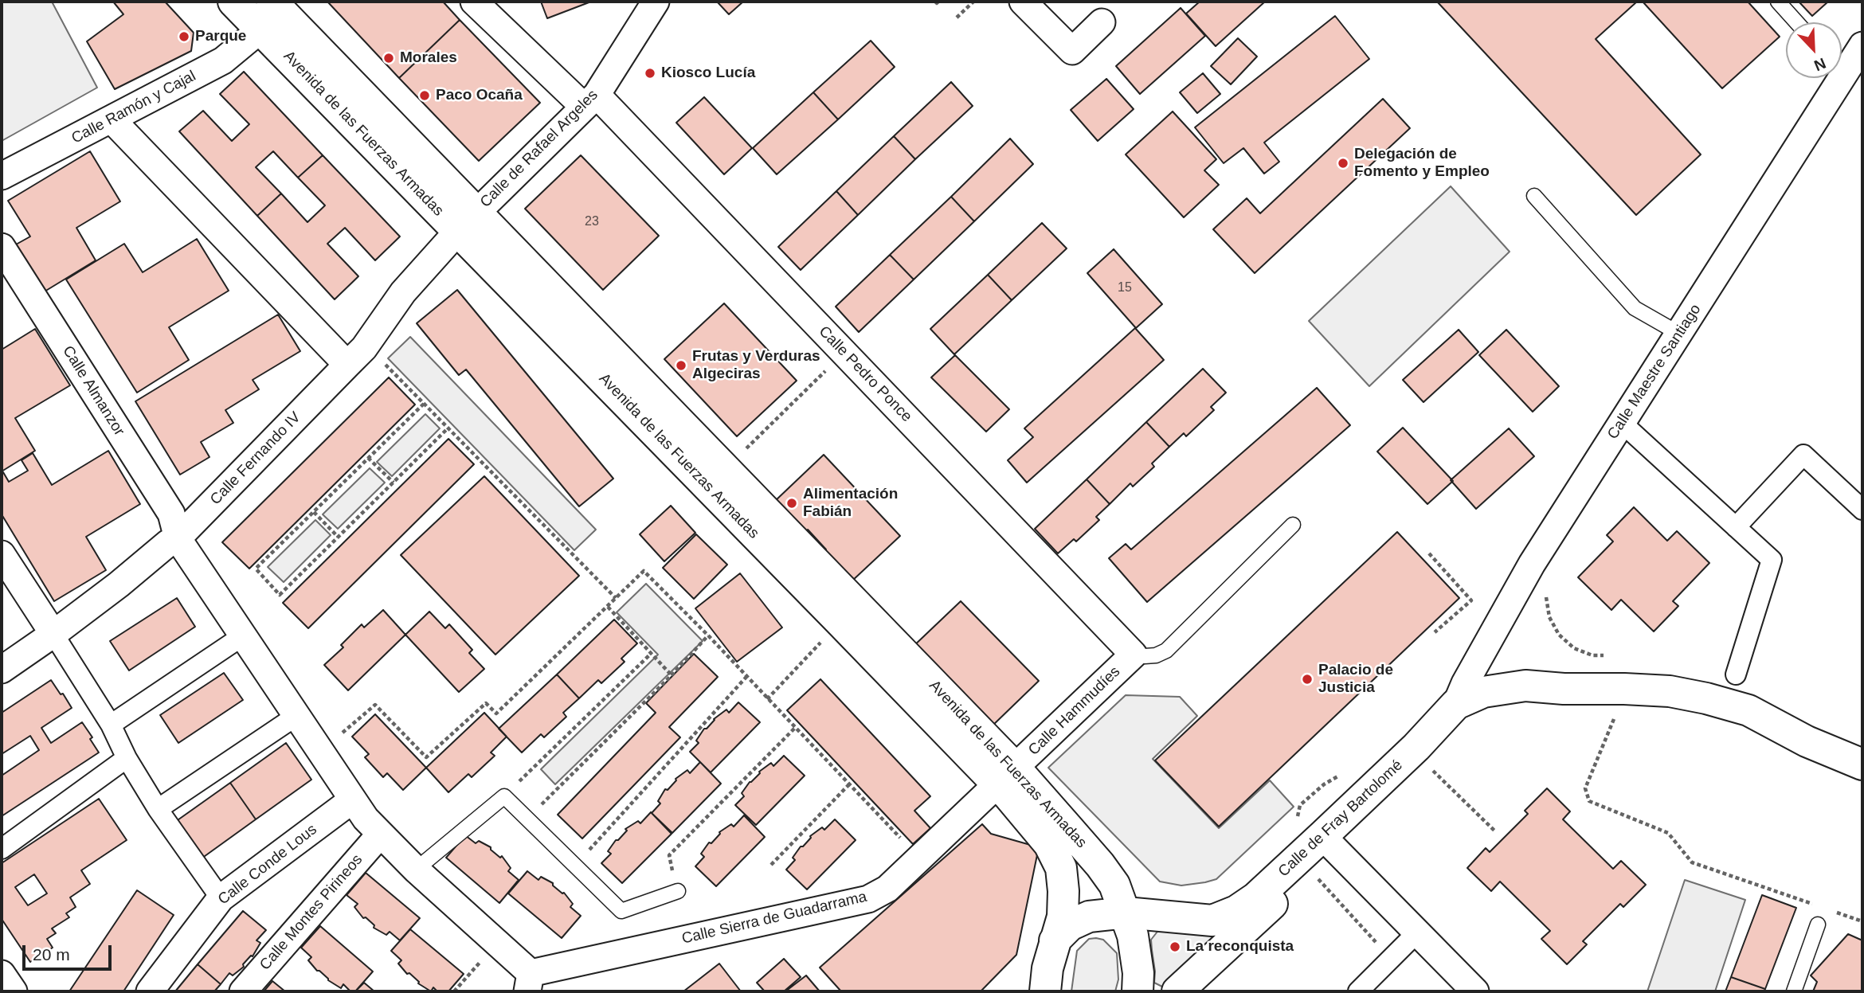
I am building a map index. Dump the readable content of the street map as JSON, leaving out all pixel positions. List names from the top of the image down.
{
  "streets": {
    "main road": ["Avenida de las Fuerzas Armadas", "Calle de Fray Bartolomé"],
    "street": [
      "Calle Ramón y Cajal",
      "Calle de Rafael Argeles",
      "Calle Maestre Santiago",
      "Calle Pedro Ponce",
      "Calle Almanzor",
      "Calle Fernando IV",
      "Calle Hammudíes",
      "Calle Conde Lous",
      "Calle Montes Pirineos",
      "Calle Sierra de Guadarrama"
    ]
  },
  "crossings": [
    ["Calle Ramón y Cajal", "Avenida de las Fuerzas Armadas"],
    ["Avenida de las Fuerzas Armadas", "Calle de Rafael Argeles"],
    ["Avenida de las Fuerzas Armadas", "Calle Fernando IV"],
    ["Avenida de las Fuerzas Armadas", "Calle Hammudíes"],
    ["Avenida de las Fuerzas Armadas", "Calle de Fray Bartolomé"],
    ["Avenida de las Fuerzas Armadas", "Calle Sierra de Guadarrama"],
    ["Calle de Rafael Argeles", "Calle Pedro Ponce"],
    ["Calle de Rafael Argeles", "Calle Fernando IV"],
    ["Calle Maestre Santiago", "Calle de Fray Bartolomé"],
    ["Calle Pedro Ponce", "Calle Hammudíes"],
    ["Calle Almanzor", "Calle Fernando IV"],
    ["Calle Almanzor", "Calle Conde Lous"],
    ["Calle Almanzor", "Calle Montes Pirineos"],
    ["Calle Almanzor", "Calle Sierra de Guadarrama"],
    ["Calle Hammudíes", "Calle Sierra de Guadarrama"]
  ],
  "places": [
    "Parque",
    "Morales",
    "Kiosco Lucía",
    "Paco Ocaña",
    "Delegación de Fomento y Empleo",
    "Frutas y Verduras Algeciras",
    "Alimentación Fabián",
    "Palacio de Justicia",
    "La reconquista"
  ],
  "house_numbers": ["23", "15"],
  "scale_bar": "20 m",
  "north": "bottom right"
}
